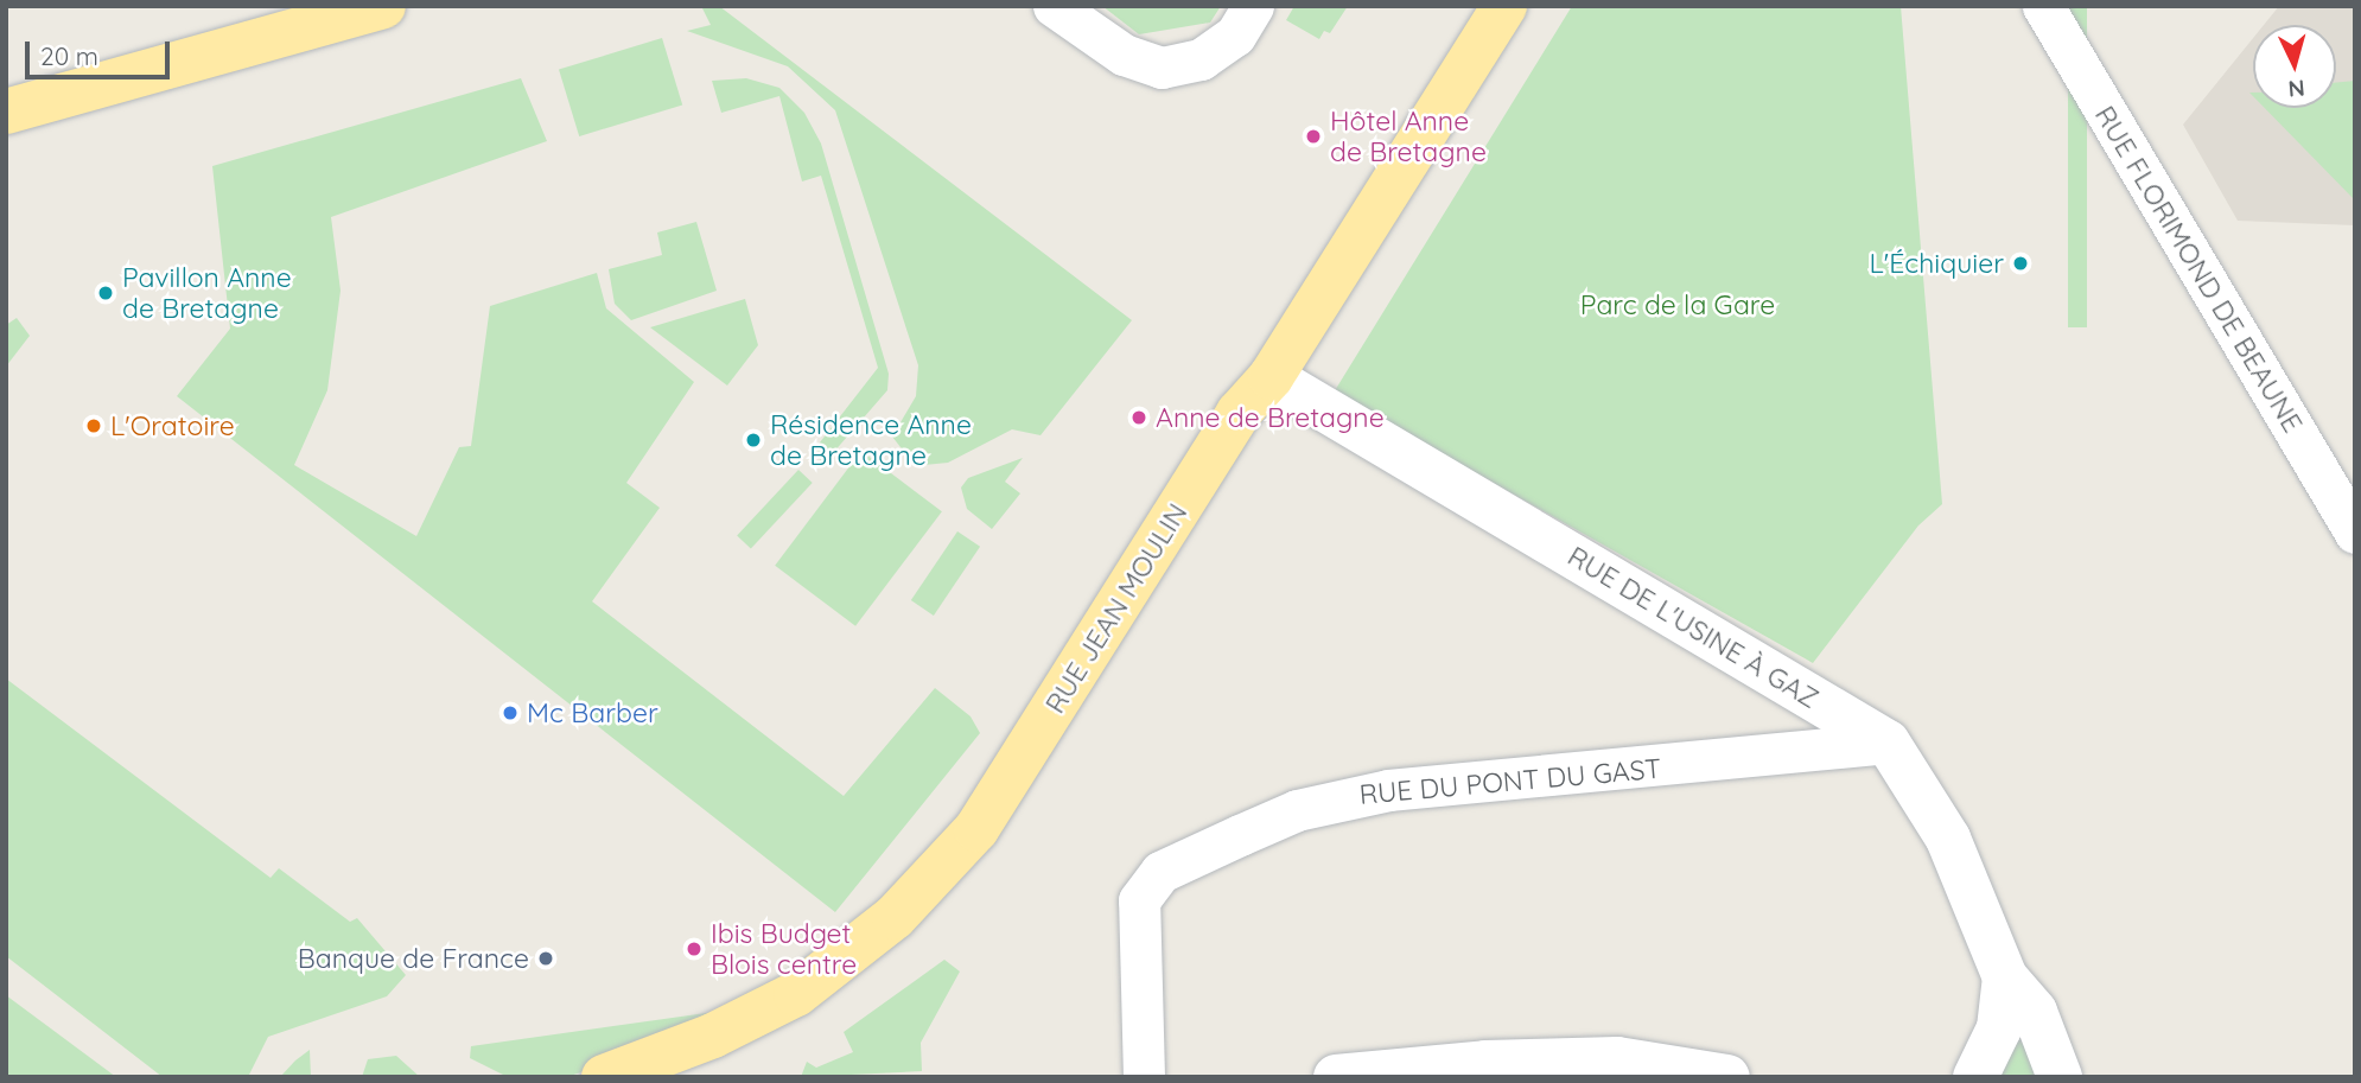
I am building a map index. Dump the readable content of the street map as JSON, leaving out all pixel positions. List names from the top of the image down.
{
  "streets": {
    "main road": ["RUE JEAN MOULIN"],
    "street": ["RUE FLORIMOND DE BEAUNE", "RUE DE L'USINE À GAZ", "RUE DU PONT DU GAST"]
  },
  "crossings": [
    ["RUE JEAN MOULIN", "RUE DE L'USINE À GAZ"],
    ["RUE DE L'USINE À GAZ", "RUE DU PONT DU GAST"]
  ],
  "parks": ["Parc de la Gare"],
  "places": [
    "Hôtel Anne de Bretagne",
    "L'Échiquier",
    "Pavillon Anne de Bretagne",
    "Anne de Bretagne",
    "L'Oratoire",
    "Résidence Anne de Bretagne",
    "Mc Barber",
    "Ibis Budget Blois centre",
    "Banque de France"
  ],
  "scale_bar": "20 m",
  "north": "bottom"
}
